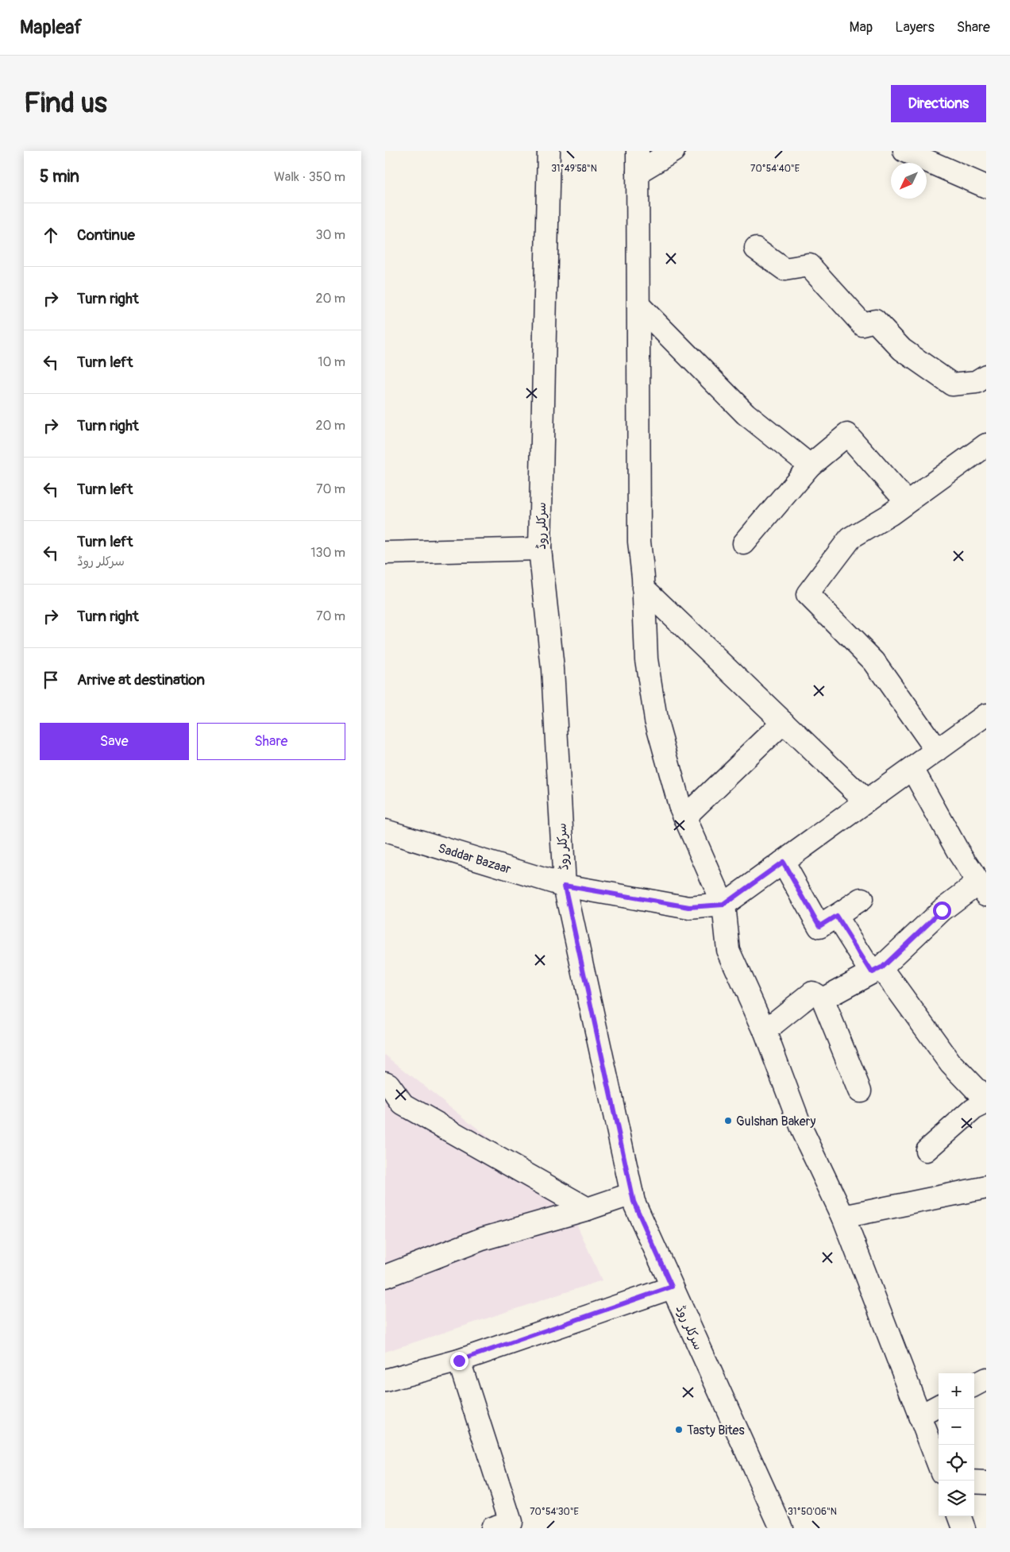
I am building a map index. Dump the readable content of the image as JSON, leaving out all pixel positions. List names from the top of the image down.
{
  "streets": {
    "street": ["سرکلر روڈ", "Saddar Bazaar"]
  },
  "crossings": [
    ["سرکلر روڈ", "Saddar Bazaar"]
  ],
  "places": ["Gulshan Bakery", "Tasty Bites"],
  "north": "bottom left",
  "page": {
    "header": "Mapleaf",
    "nav": ["Map", "Layers", "Share"],
    "buttons": [
      "Directions",
      ["Save", "Share"]
    ],
    "title": "Find us",
    "heading": ["5 min", "Walk · 350 m"],
    "list": [
      ["Continue", "30 m"],
      ["Turn right", "20 m"],
      ["Turn left", "10 m"],
      ["Turn right", "20 m"],
      ["Turn left", "70 m"],
      ["Turn left", "سرکلر روڈ", "130 m"],
      ["Turn right", "70 m"],
      "Arrive at destination"
    ],
    "map_buttons": ["+", "−"]
  },
  "coordinates": [
    "70°54'40\"E",
    "31°49'58\"N",
    "31°50'06\"N",
    "70°54'30\"E"
  ]
}
